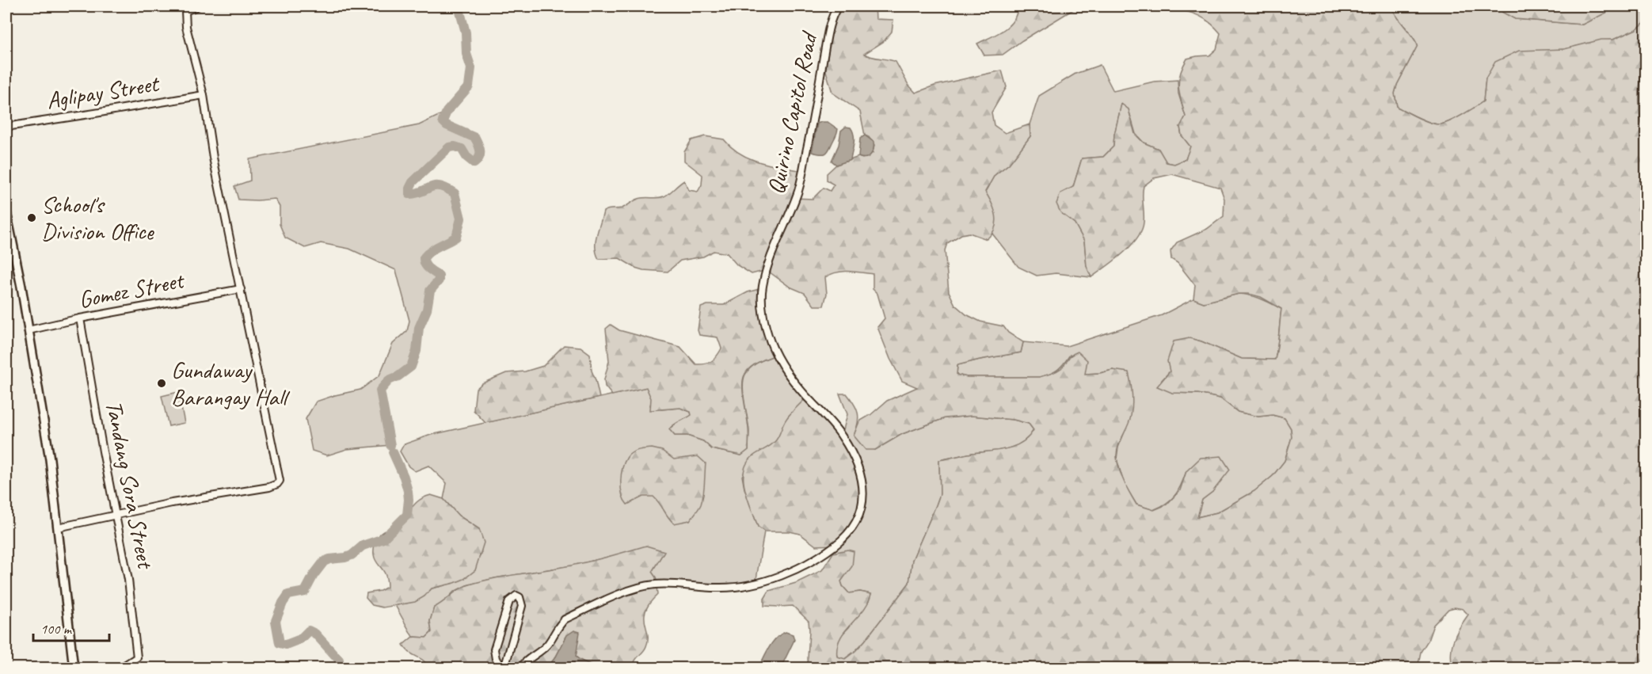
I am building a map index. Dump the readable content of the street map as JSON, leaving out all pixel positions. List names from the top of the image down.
{
  "streets": {
    "street": [
      "Aglipay Street",
      "Quirino Capitol Road",
      "Gomez Street",
      "Tandang Sora Street"
    ]
  },
  "crossings": [
    ["Gomez Street", "Tandang Sora Street"]
  ],
  "places": ["School's Division Office", "Gundaway Barangay Hall"],
  "scale_bar": "100 m"
}
